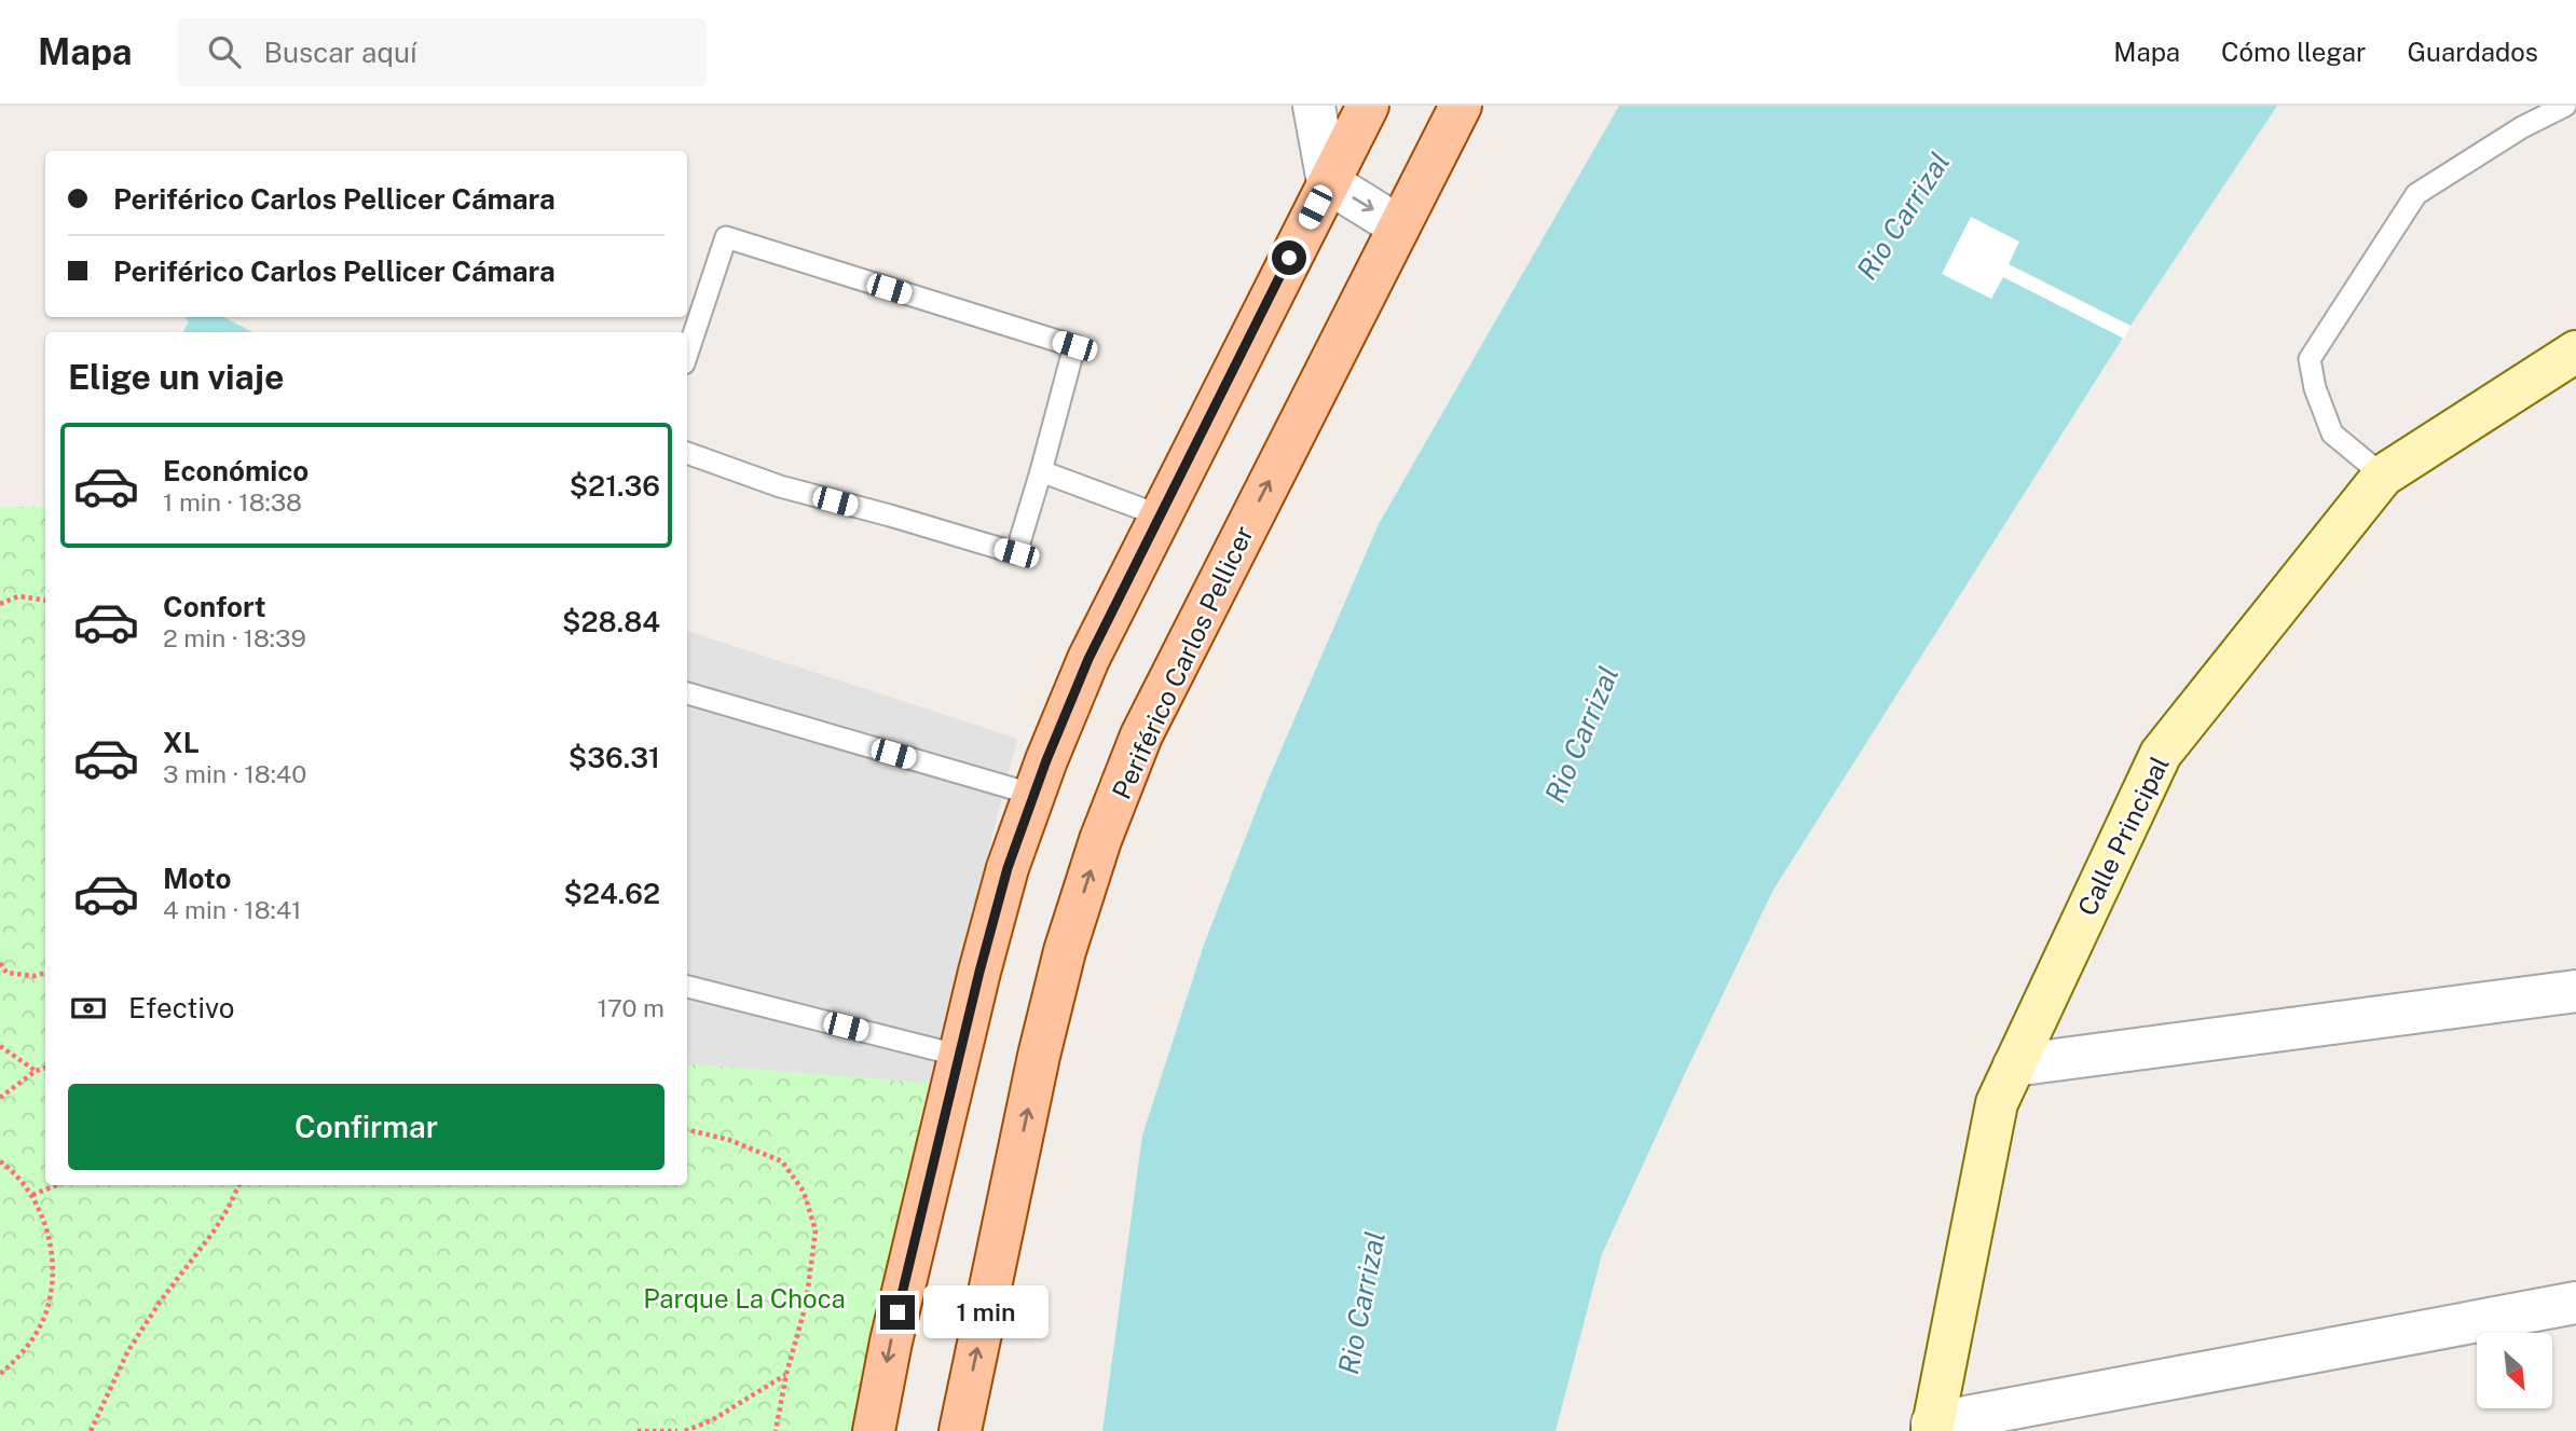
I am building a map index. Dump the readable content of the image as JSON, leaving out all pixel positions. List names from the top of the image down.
{
  "streets": {
    "main road": ["Periférico Carlos Pellicer", "Calle Principal"]
  },
  "water": ["Rio Carrizal"],
  "parks": ["Parque La Choca"],
  "north": "bottom right",
  "page": {
    "header": "Mapa",
    "search": "Buscar aquí",
    "nav": ["Mapa", "Cómo llegar", "Guardados"],
    "banner": ["Periférico Carlos Pellicer Cámara", "Periférico Carlos Pellicer Cámara"],
    "heading": "Elige un viaje",
    "list": [
      {
        "name": "Económico",
        "note": "1 min · 18:38",
        "value": "$21.36"
      },
      {
        "name": "Confort",
        "note": "2 min · 18:39",
        "value": "$28.84"
      },
      {
        "name": "XL",
        "note": "3 min · 18:40",
        "value": "$36.31"
      },
      {
        "name": "Moto",
        "note": "4 min · 18:41",
        "value": "$24.62"
      }
    ],
    "pay": ["Efectivo", "170 m"],
    "buttons": "Confirmar",
    "bubble": "1 min"
  }
}
